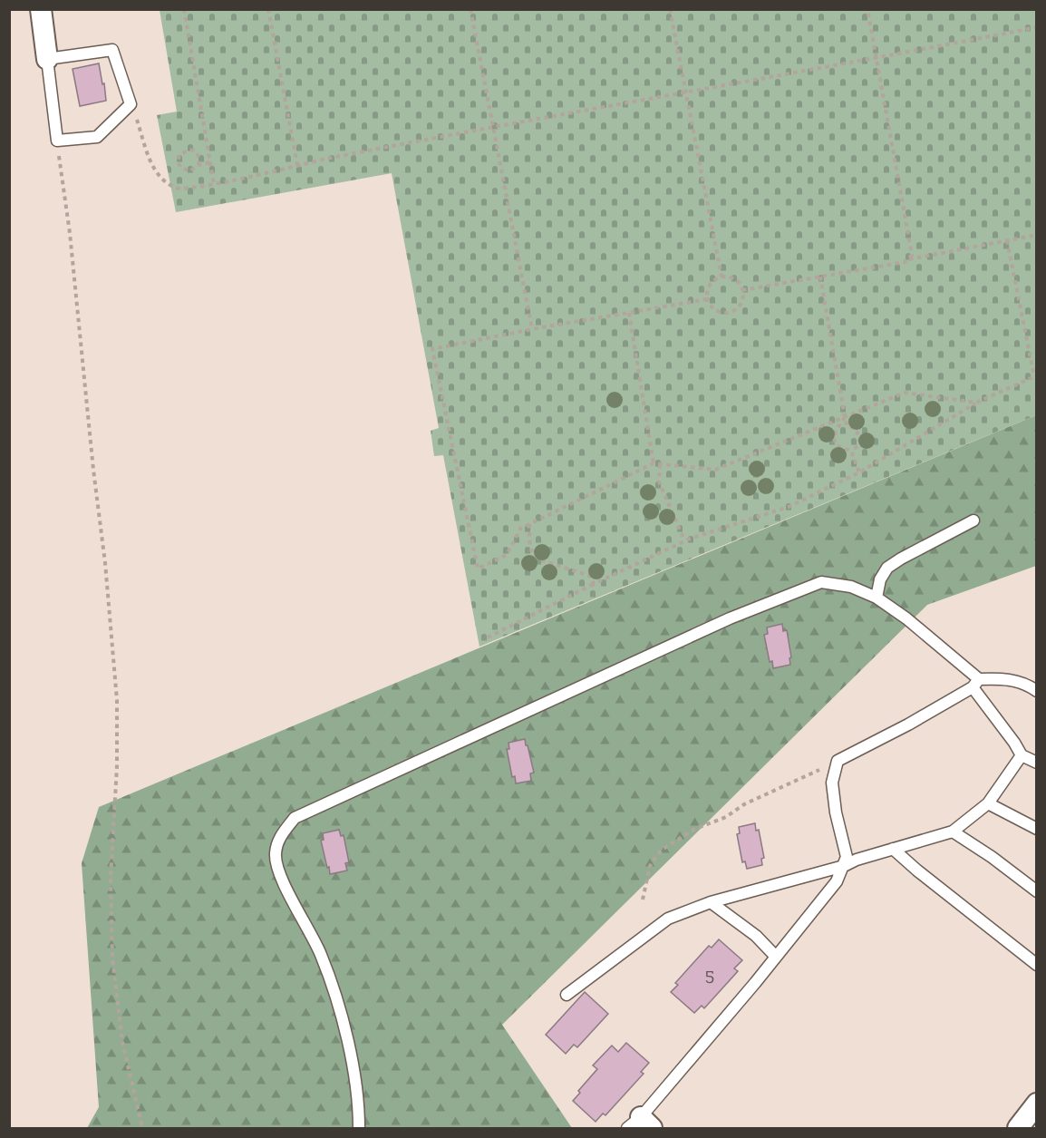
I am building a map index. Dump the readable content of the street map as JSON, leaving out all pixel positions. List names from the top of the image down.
{
  "house_numbers": ["5"]
}
